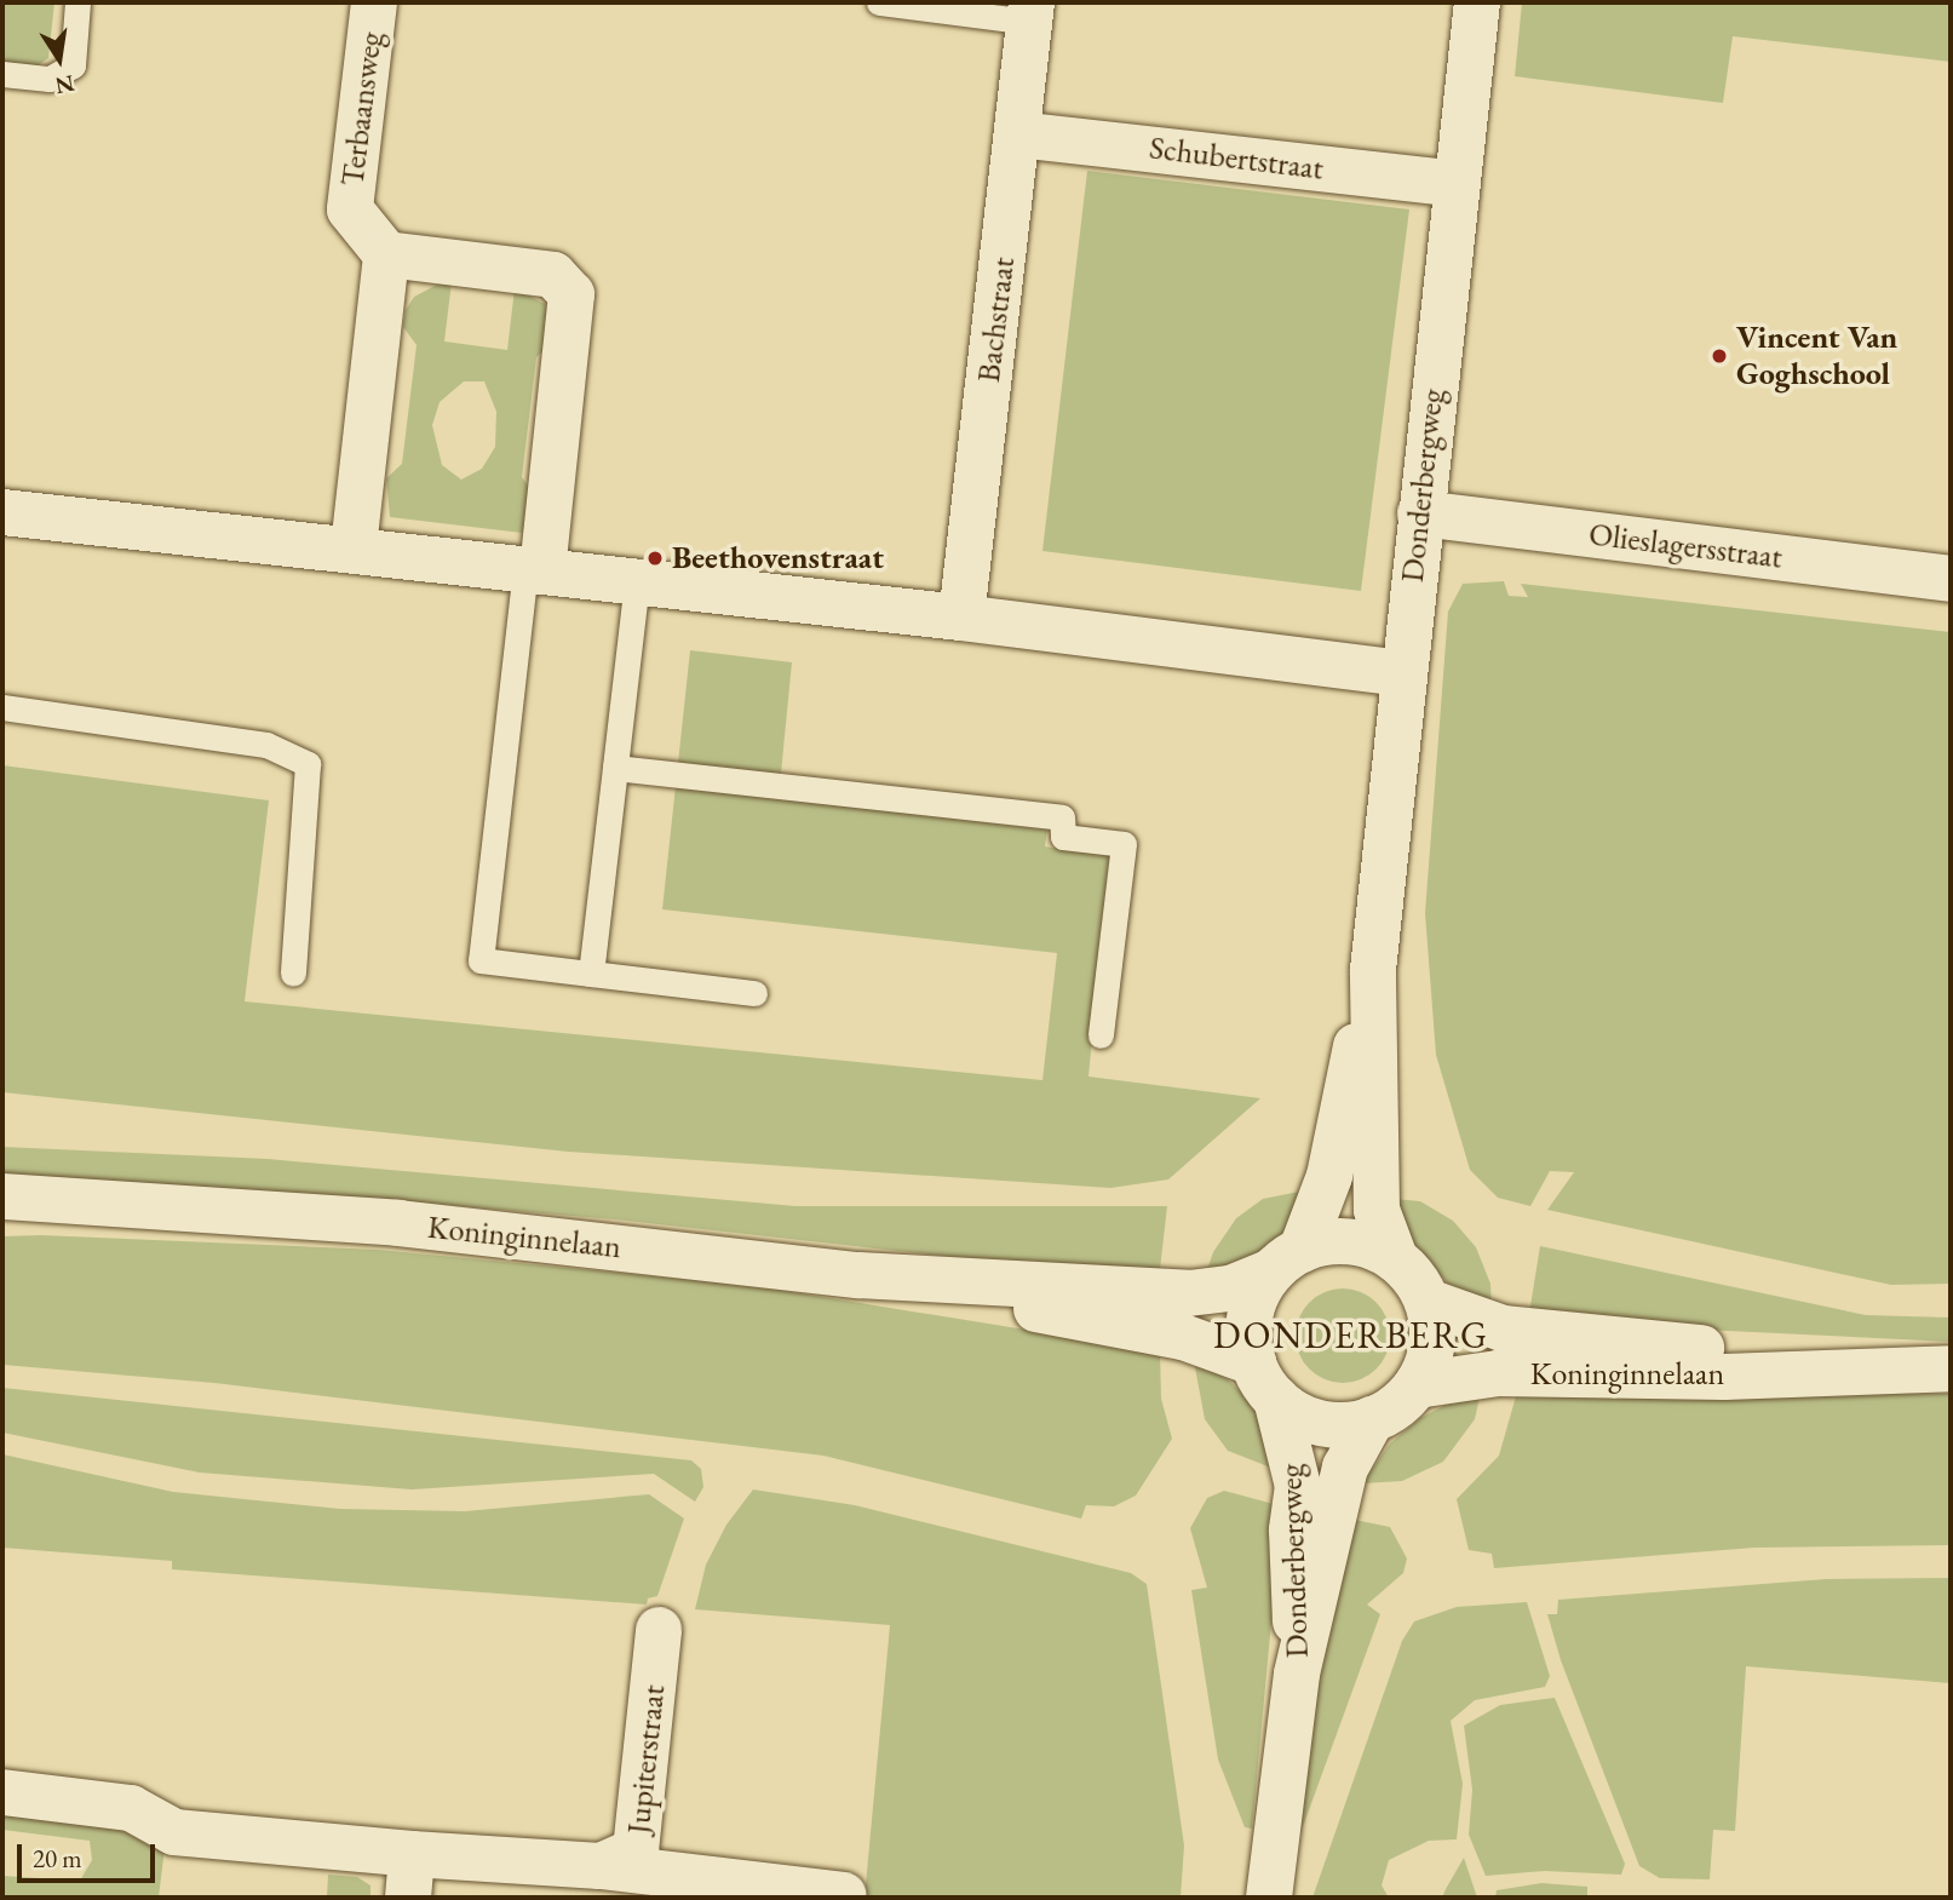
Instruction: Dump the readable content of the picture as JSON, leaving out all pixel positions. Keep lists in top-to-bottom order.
{
  "streets": {
    "street": [
      "Terbaansweg",
      "Schubertstraat",
      "Bachstraat",
      "Donderbergweg",
      "Olieslagersstraat",
      "Koninginnelaan",
      "Jupiterstraat"
    ]
  },
  "crossings": [
    ["Schubertstraat", "Bachstraat"],
    ["Schubertstraat", "Donderbergweg"],
    ["Donderbergweg", "Olieslagersstraat"],
    ["Donderbergweg", "Koninginnelaan"]
  ],
  "districts": ["DONDERBERG"],
  "places": ["Vincent Van Goghschool", "Beethovenstraat"],
  "scale_bar": "20 m",
  "north": "bottom"
}
